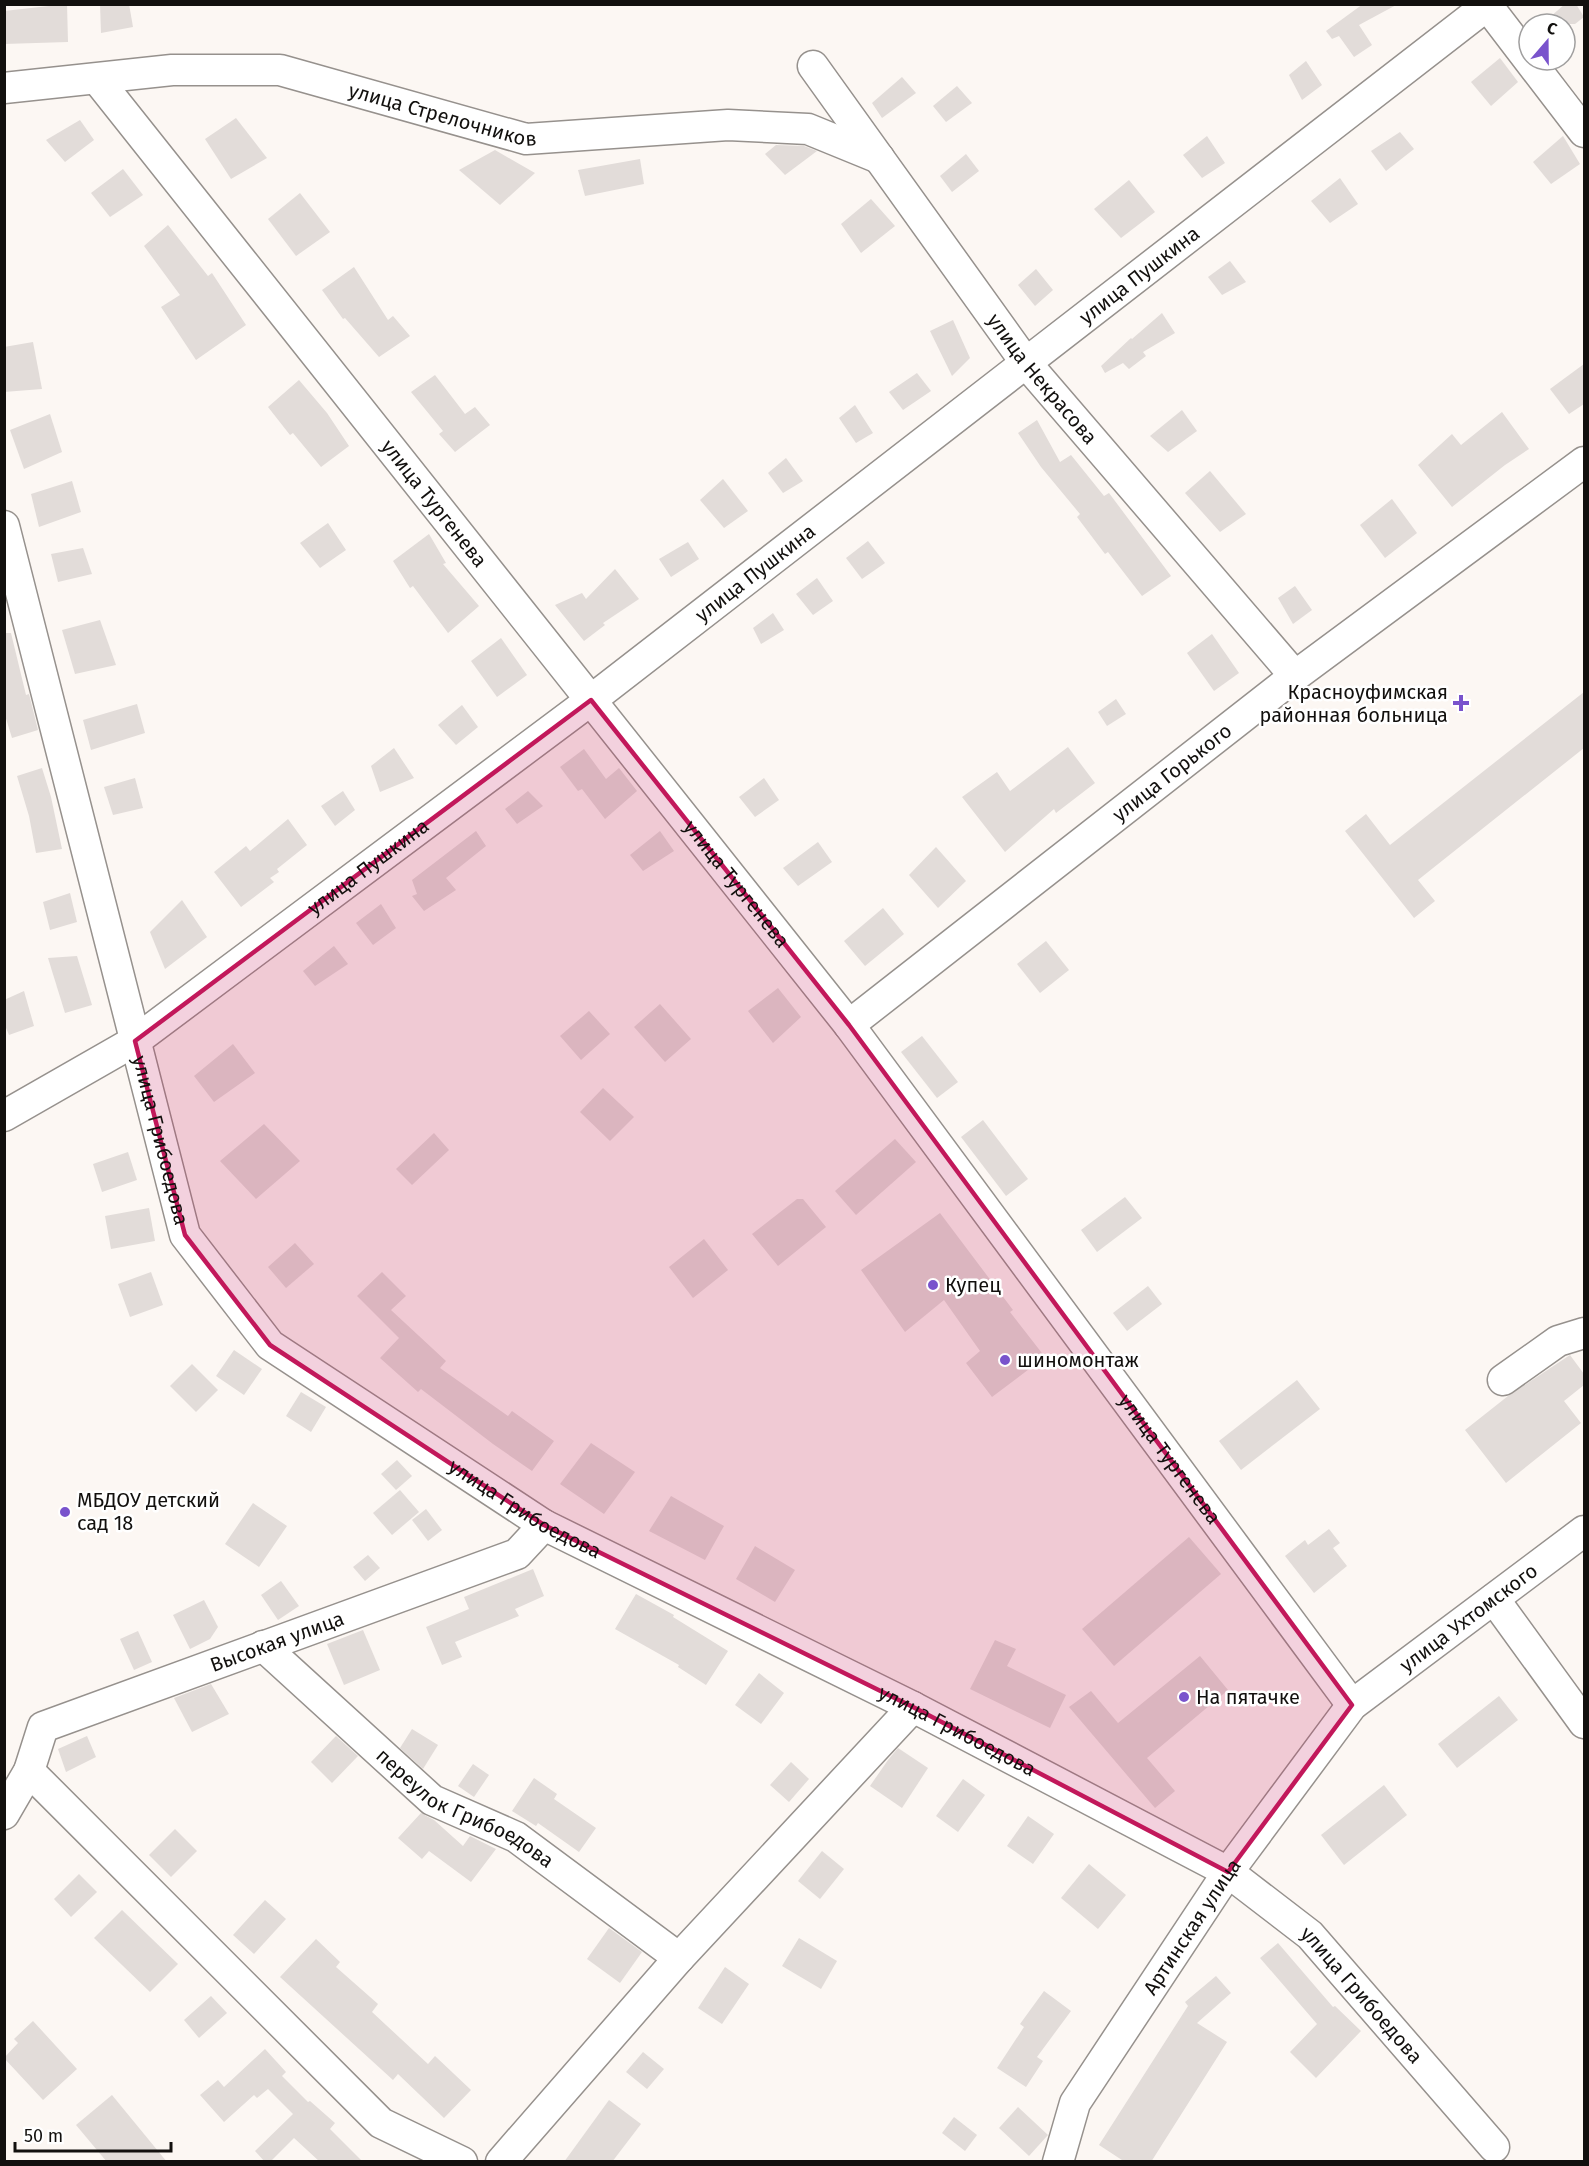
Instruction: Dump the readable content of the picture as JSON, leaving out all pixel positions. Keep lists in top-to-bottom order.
{
  "streets": {
    "street": [
      "улица Стрелочников",
      "улица Пушкина",
      "улица Некрасова",
      "улица Тургенева",
      "улица Горького",
      "улица Грибоедова",
      "улица Ухтомского",
      "Высокая улица",
      "переулок Грибоедова",
      "Артинская улица"
    ]
  },
  "crossings": [
    ["улица Стрелочников", "улица Некрасова"],
    ["улица Стрелочников", "улица Тургенева"],
    ["улица Пушкина", "улица Некрасова"],
    ["улица Пушкина", "улица Тургенева"],
    ["улица Пушкина", "улица Грибоедова"],
    ["улица Некрасова", "улица Горького"],
    ["улица Тургенева", "улица Горького"],
    ["улица Тургенева", "улица Ухтомского"],
    ["улица Тургенева", "Артинская улица"],
    ["улица Грибоедова", "Высокая улица"],
    ["улица Грибоедова", "Артинская улица"],
    ["улица Ухтомского", "Артинская улица"],
    ["Высокая улица", "переулок Грибоедова"]
  ],
  "places": {
    "health": ["Красноуфимская районная больница"],
    "other": [
      "Купец",
      "шиномонтаж",
      "МБДОУ детский сад 18",
      "На пятачке"
    ]
  },
  "scale_bar": "50 m",
  "north": "top"
}
